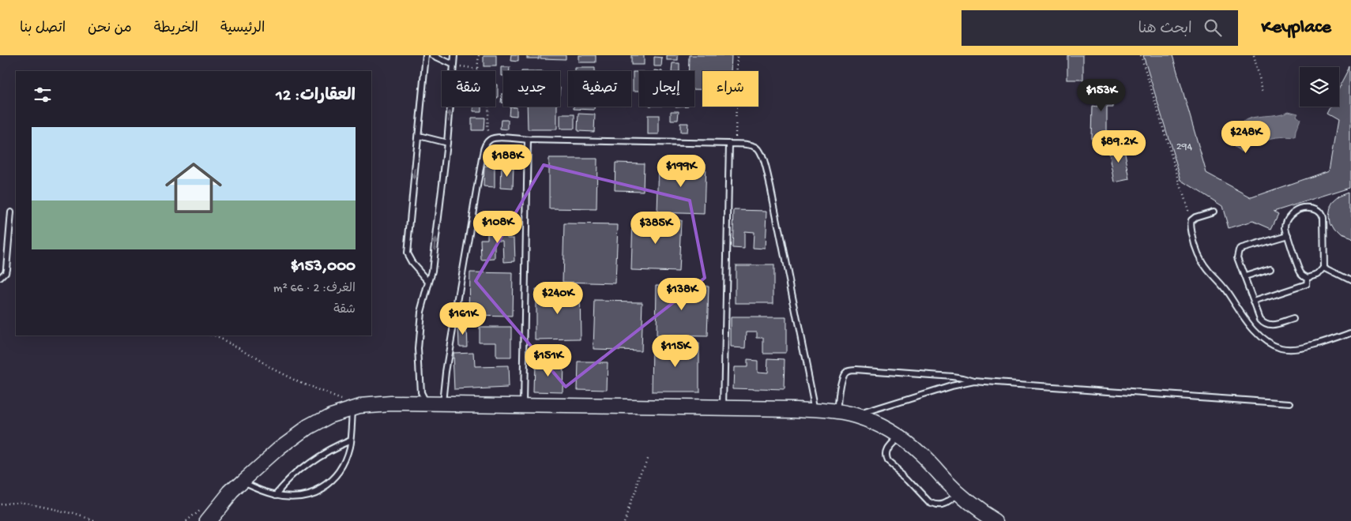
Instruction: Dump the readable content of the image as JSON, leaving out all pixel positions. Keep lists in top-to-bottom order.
{
  "house_numbers": ["294"],
  "page": {
    "header": "Keyplace",
    "search": "ابحث هنا",
    "nav": [
      "الرئيسية",
      "الخريطة",
      "من نحن",
      "اتصل بنا"
    ],
    "chip": [
      "شراء",
      "إيجار",
      "تصفية",
      "جديد",
      "شقة"
    ],
    "heading": "العقارات: 12",
    "price": [
      "$153K",
      "$248K",
      "$89.2K",
      "$188K",
      "$199K",
      "$108K",
      "$385K",
      "$138K",
      "$240K",
      "$161K",
      "$115K",
      "$151K"
    ],
    "list": [
      {
        "name": "$153,000",
        "note": "الغرف: 2 · 66 m² · شقة"
      }
    ]
  }
}
